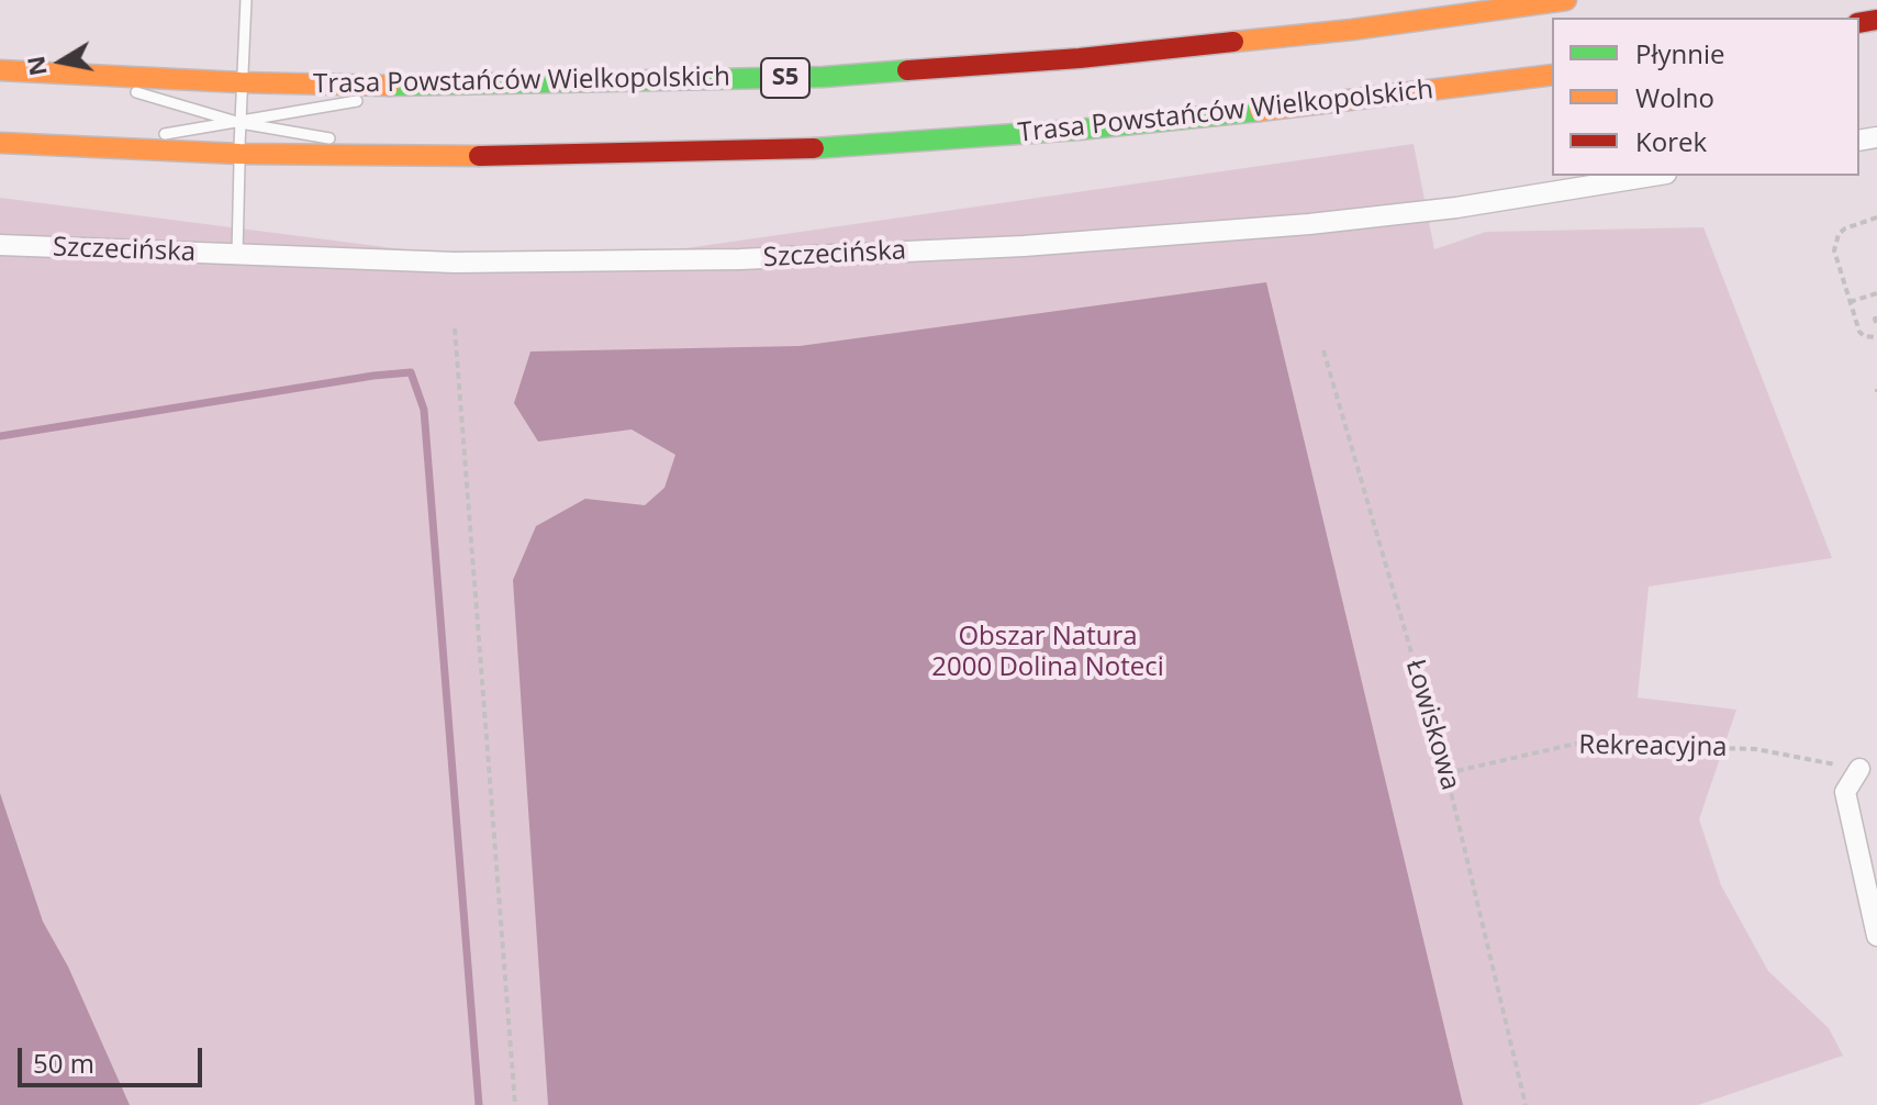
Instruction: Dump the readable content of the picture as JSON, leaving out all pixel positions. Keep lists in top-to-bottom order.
{
  "streets": {
    "highway": ["S5", "Trasa Powstańców Wielkopolskich"],
    "street": ["Szczecińska"],
    "path": ["Łowiskowa", "Rekreacyjna"]
  },
  "crossings": [
    ["Łowiskowa", "Rekreacyjna"]
  ],
  "parks": ["Obszar Natura 2000 Dolina Noteci"],
  "legend": ["Płynnie", "Wolno", "Korek"],
  "scale_bar": "50 m",
  "north": "left"
}
